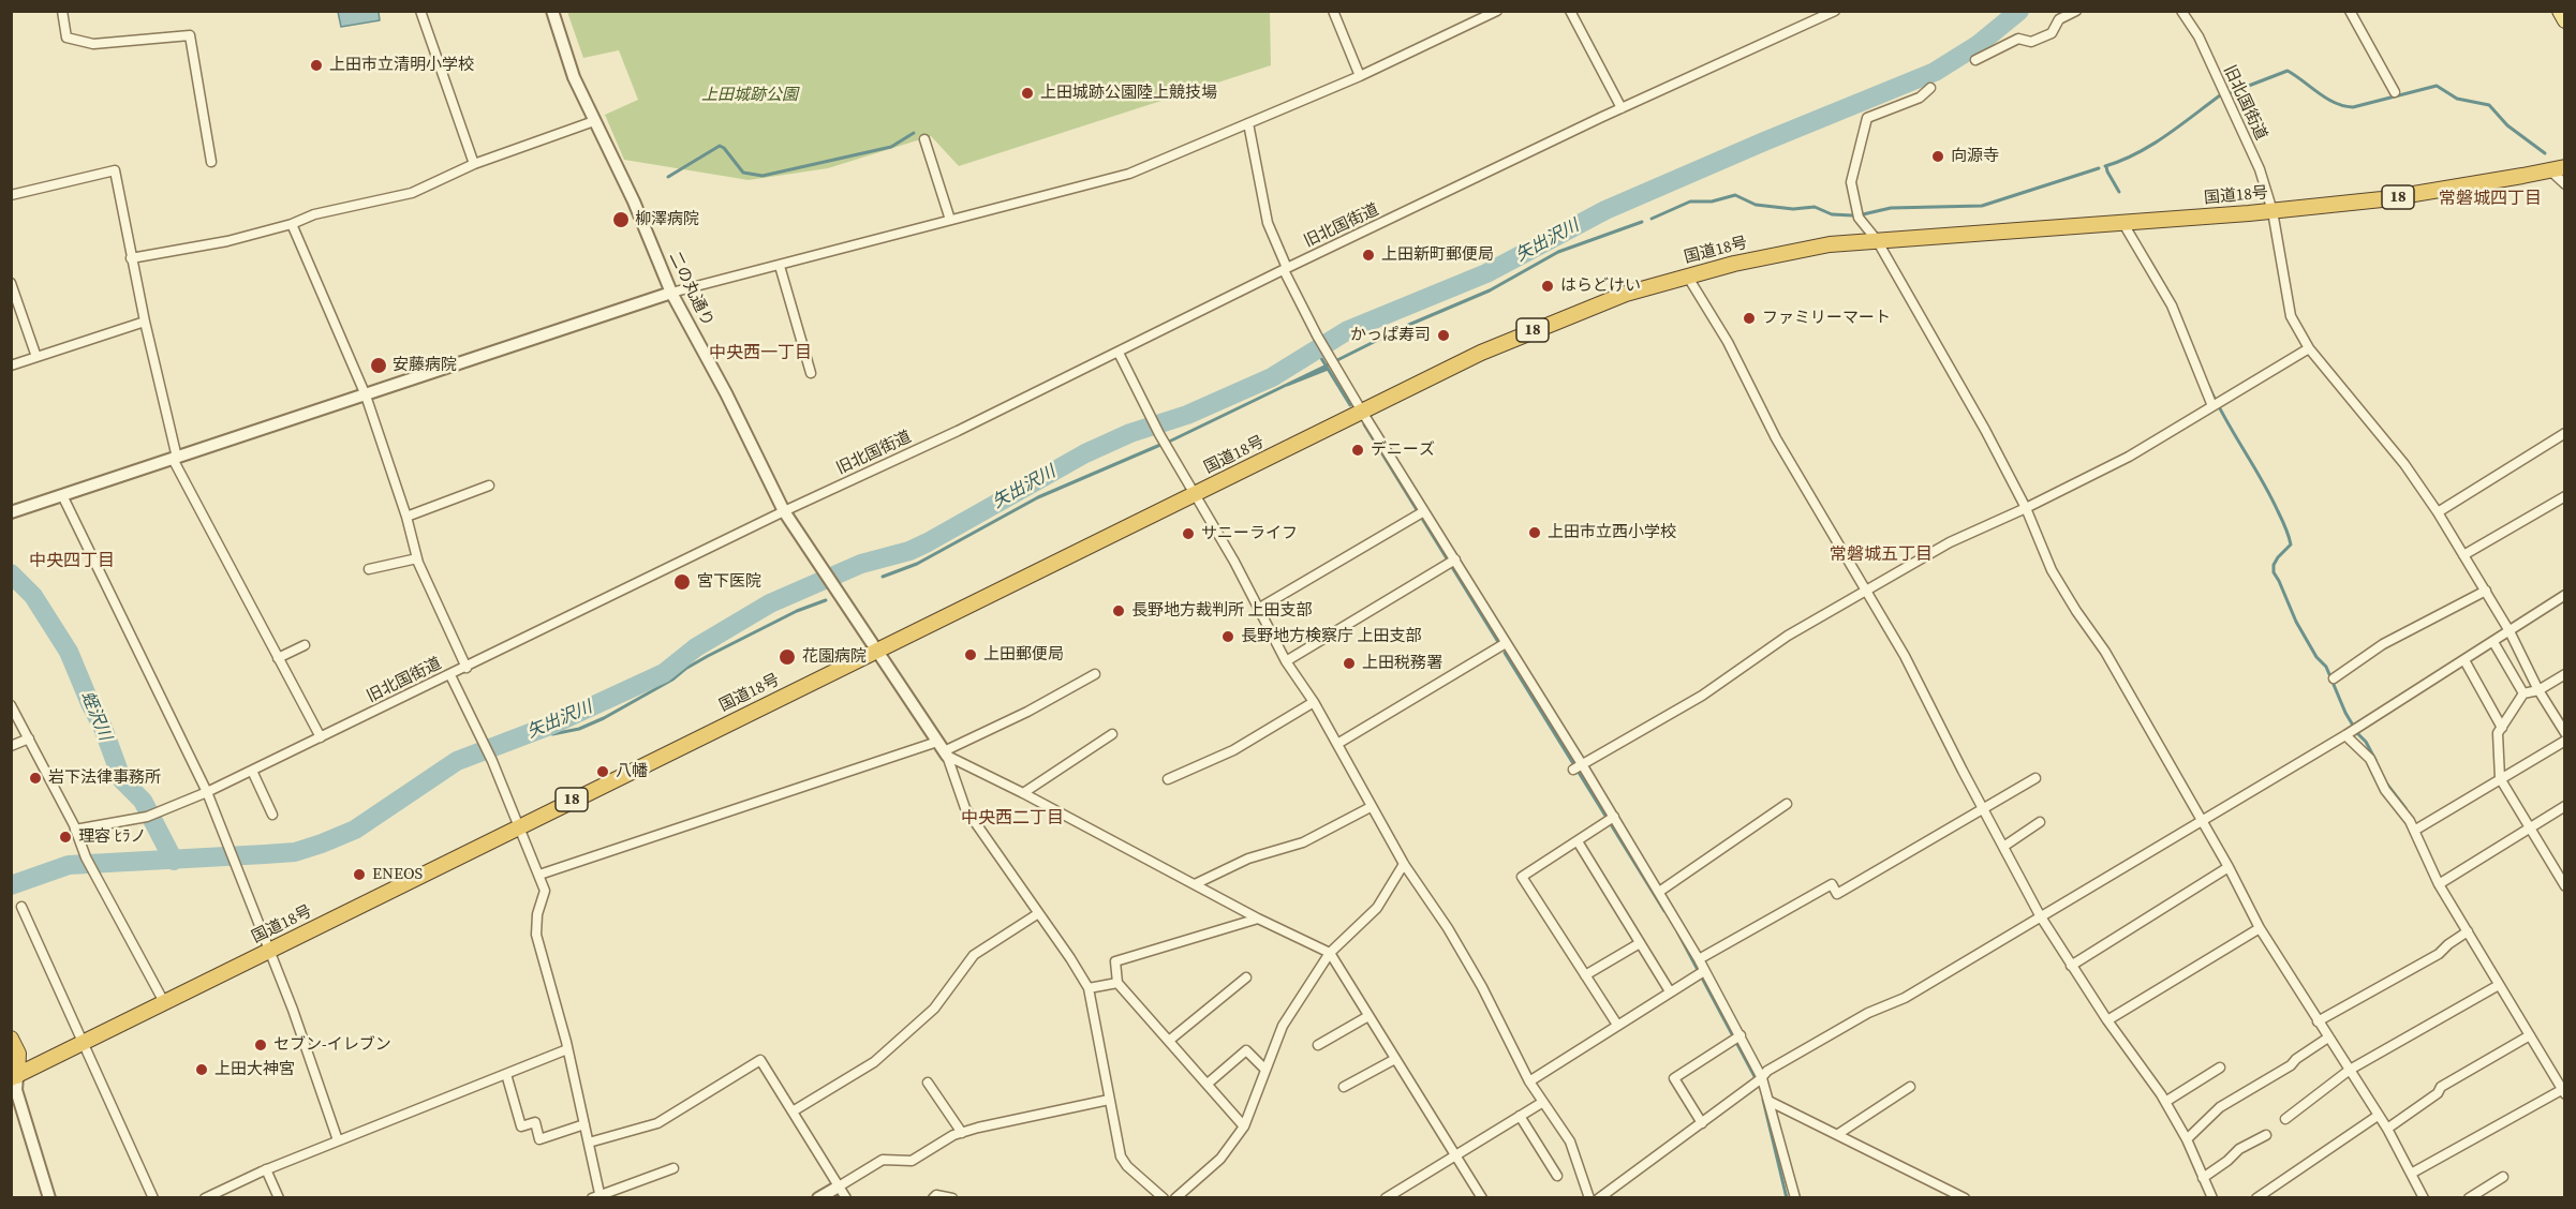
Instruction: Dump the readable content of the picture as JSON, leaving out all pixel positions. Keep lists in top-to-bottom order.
{
  "streets": {
    "highway": ["国道18号", "18"],
    "street": ["旧北国街道", "二の丸通り"]
  },
  "crossings": [
    ["旧北国街道", "国道18号"],
    ["旧北国街道", "二の丸通り"],
    ["国道18号", "二の丸通り"]
  ],
  "districts": [
    "常磐城四丁目",
    "中央西一丁目",
    "常磐城五丁目",
    "中央四丁目",
    "中央西二丁目"
  ],
  "water": ["矢出沢川", "蛭沢川"],
  "parks": ["上田城跡公園"],
  "places": [
    "上田市立清明小学校",
    "上田城跡公園陸上競技場",
    "向源寺",
    "柳澤病院",
    "上田新町郵便局",
    "はらどけい",
    "ファミリーマート",
    "かっぱ寿司",
    "安藤病院",
    "デニーズ",
    "上田市立西小学校",
    "サニーライフ",
    "宮下医院",
    "長野地方裁判所 上田支部",
    "長野地方検察庁 上田支部",
    "上田郵便局",
    "花園病院",
    "上田税務署",
    "八幡",
    "岩下法律事務所",
    "理容 ﾋﾗノ",
    "ENEOS",
    "セブン-イレブン",
    "上田大神宮"
  ]
}
